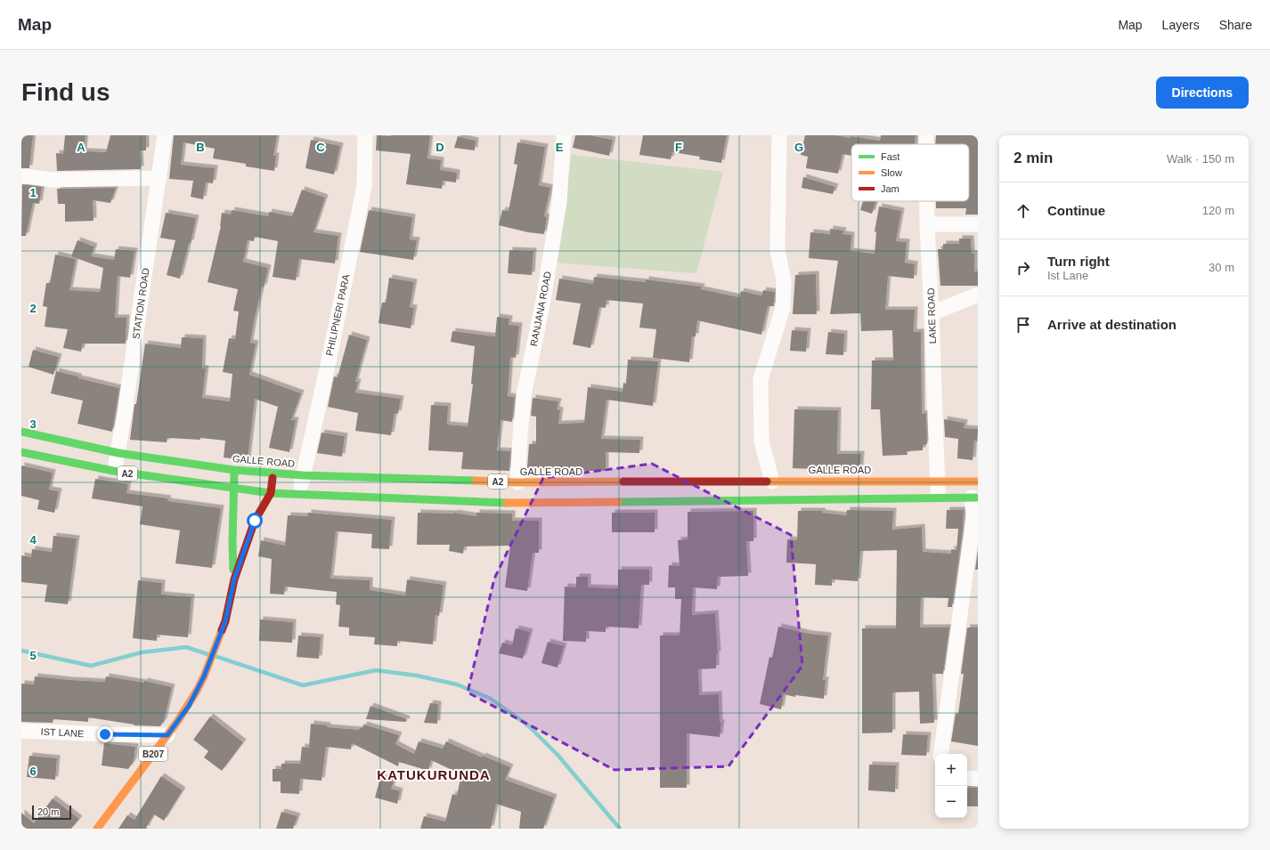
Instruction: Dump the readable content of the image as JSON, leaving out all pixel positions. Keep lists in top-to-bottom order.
{
  "streets": {
    "main road": ["GALLE ROAD", "A2", "B207"],
    "street": [
      "STATION ROAD",
      "RANJANA ROAD",
      "PHILIPNERI PARA",
      "LAKE ROAD",
      "IST LANE"
    ]
  },
  "crossings": [
    ["STATION ROAD", "GALLE ROAD"],
    ["RANJANA ROAD", "GALLE ROAD"],
    ["PHILIPNERI PARA", "GALLE ROAD"],
    ["LAKE ROAD", "GALLE ROAD"],
    ["GALLE ROAD", "B207"],
    ["IST LANE", "B207"]
  ],
  "districts": ["KATUKURUNDA"],
  "legend": ["Fast", "Slow", "Jam"],
  "scale_bar": "20 m",
  "page": {
    "header": "Map",
    "nav": ["Map", "Layers", "Share"],
    "buttons": "Directions",
    "title": "Find us",
    "heading": ["2 min", "Walk · 150 m"],
    "list": [
      ["Continue", "120 m"],
      ["Turn right", "Ist Lane", "30 m"],
      "Arrive at destination"
    ],
    "map_buttons": ["+", "−"],
    "scale": "20 m"
  },
  "grid": {
    "columns": [
      "A",
      "B",
      "C",
      "D",
      "E",
      "F",
      "G"
    ],
    "rows": [
      "1",
      "2",
      "3",
      "4",
      "5",
      "6"
    ]
  }
}
